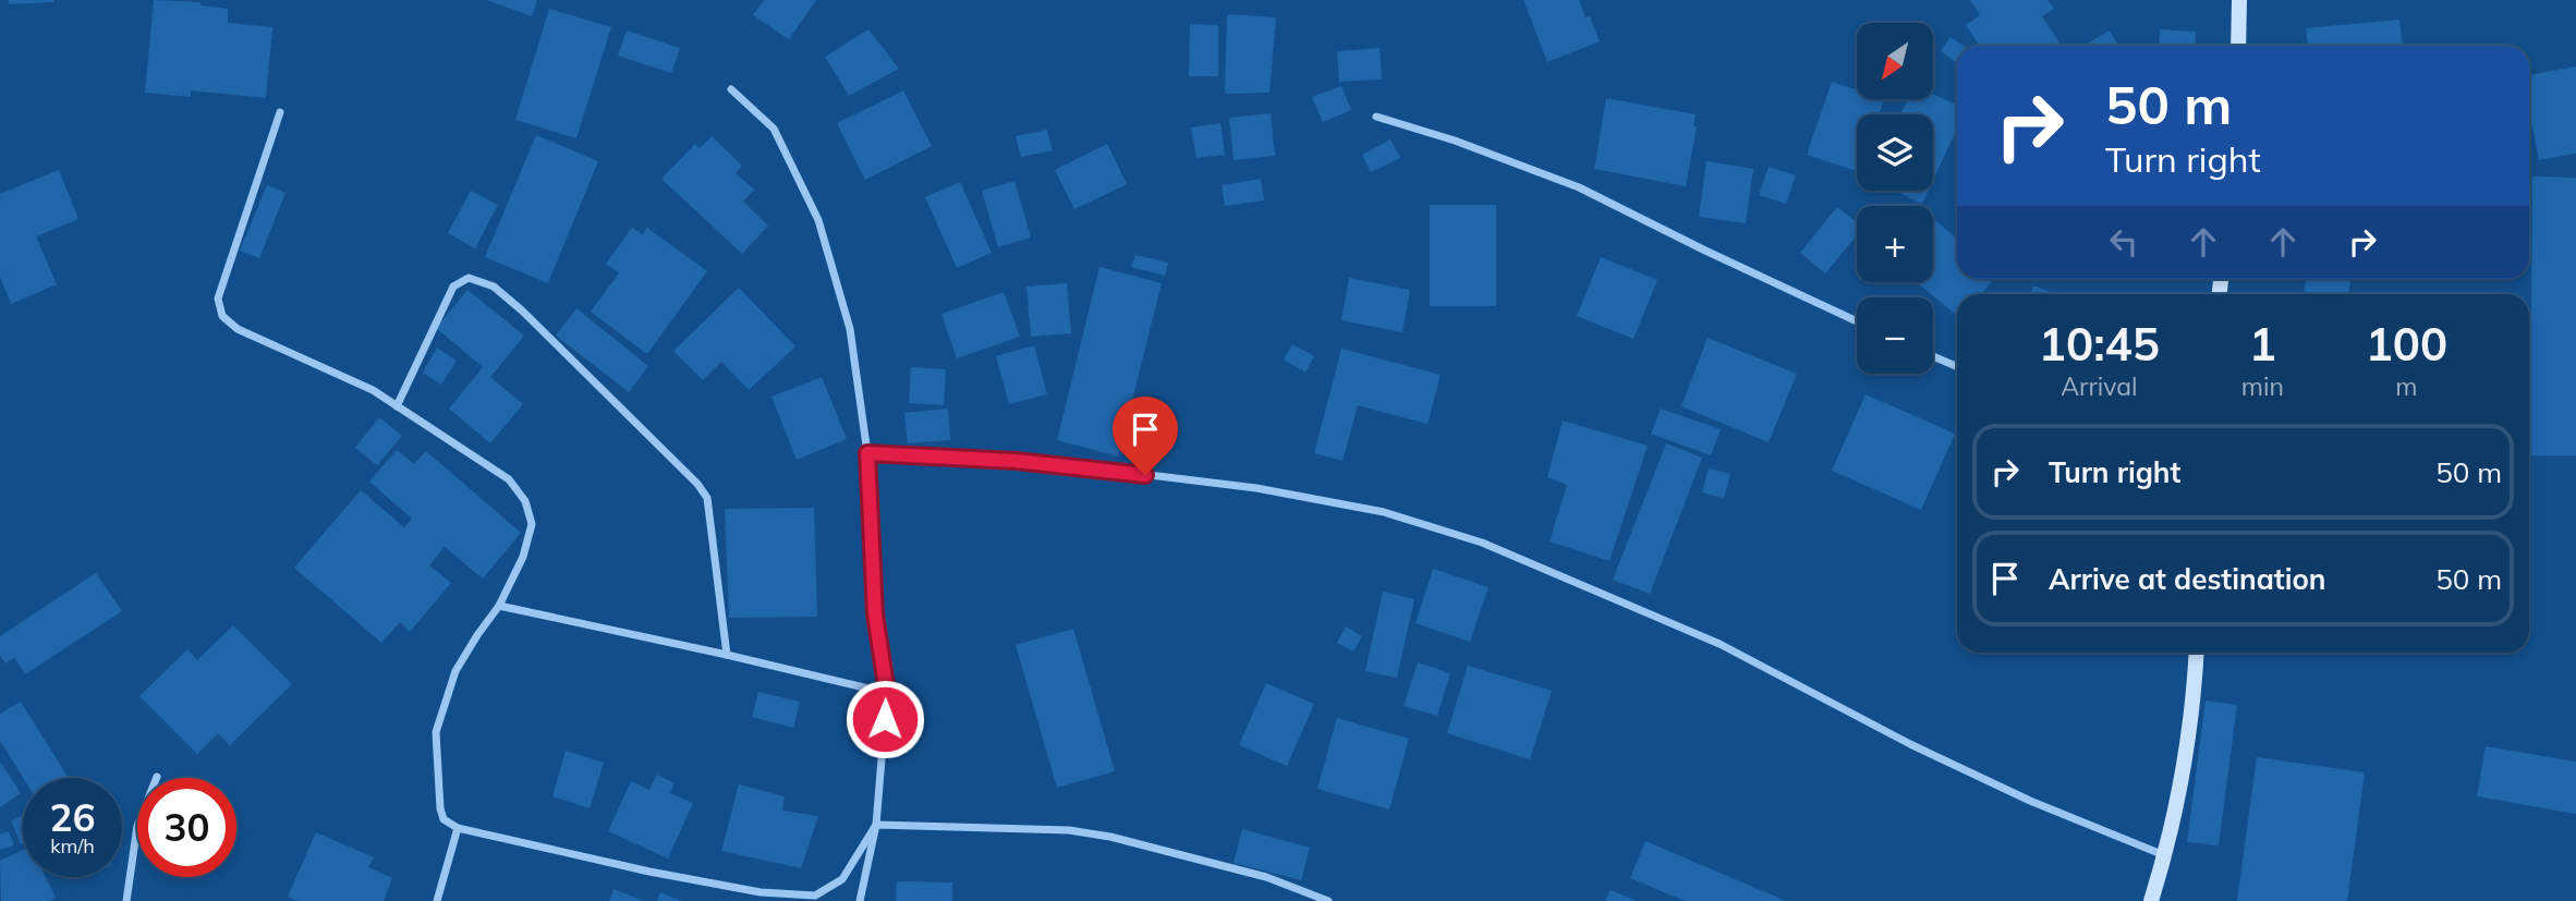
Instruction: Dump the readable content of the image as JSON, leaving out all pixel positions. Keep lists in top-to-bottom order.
{
  "north": "bottom left",
  "page": {
    "map_buttons": ["+", "−"],
    "turn": ["50 m", "Turn right"],
    "eta": [
      "10:45",
      "Arrival",
      "1",
      "min",
      "100",
      "m"
    ],
    "list": [
      {
        "name": "Turn right",
        "value": "50 m"
      },
      {
        "name": "Arrive at destination",
        "value": "50 m"
      }
    ],
    "speed": "26 km/h",
    "limit": "30"
  }
}
